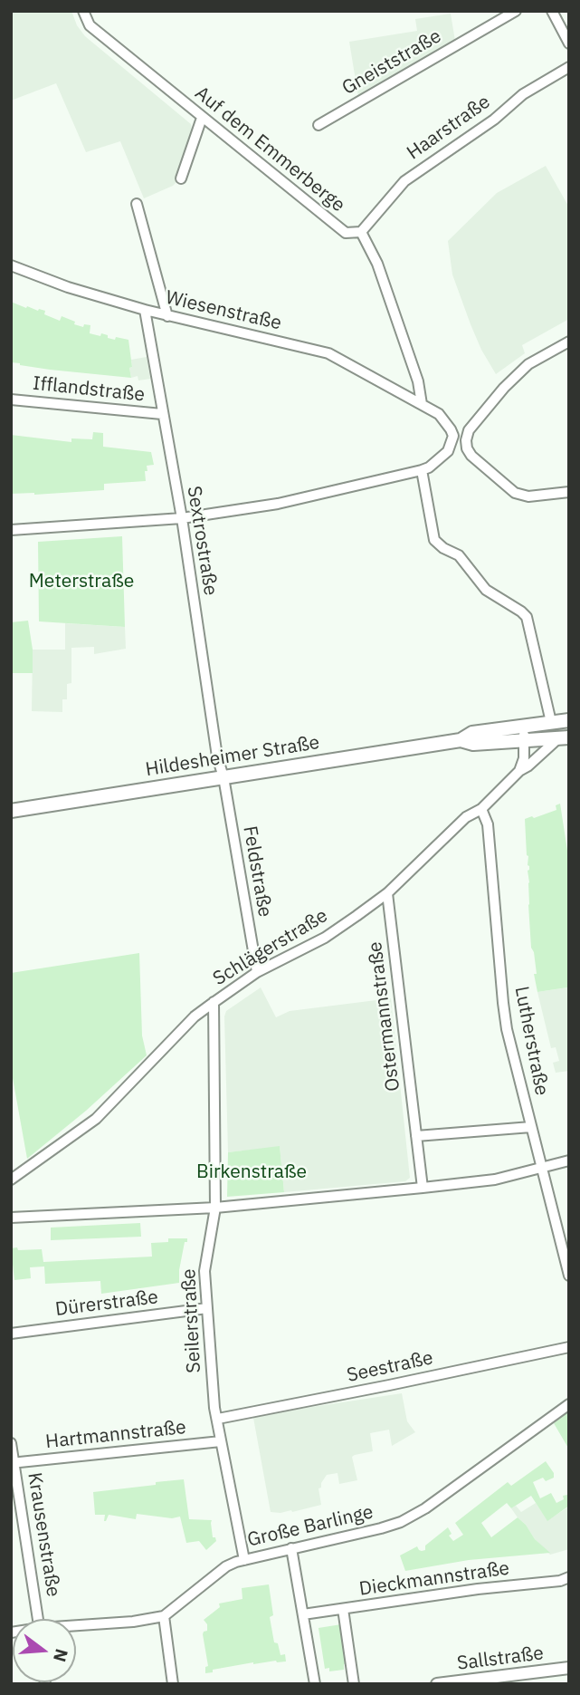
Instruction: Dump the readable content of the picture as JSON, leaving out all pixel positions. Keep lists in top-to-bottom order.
{
  "streets": {
    "main road": ["Hildesheimer Straße"],
    "street": [
      "Gneiststraße",
      "Haarstraße",
      "Auf dem Emmerberge",
      "Wiesenstraße",
      "Ifflandstraße",
      "Sextrostraße",
      "Feldstraße",
      "Schlägerstraße",
      "Ostermannstraße",
      "Lutherstraße",
      "Dürerstraße",
      "Seilerstraße",
      "Seestraße",
      "Hartmannstraße",
      "Große Barlinge",
      "Krausenstraße",
      "Dieckmannstraße",
      "Sallstraße"
    ]
  },
  "crossings": [
    ["Haarstraße", "Auf dem Emmerberge"],
    ["Wiesenstraße", "Sextrostraße"],
    ["Ifflandstraße", "Sextrostraße"],
    ["Sextrostraße", "Hildesheimer Straße"],
    ["Sextrostraße", "Feldstraße"],
    ["Hildesheimer Straße", "Feldstraße"],
    ["Hildesheimer Straße", "Schlägerstraße"],
    ["Feldstraße", "Schlägerstraße"],
    ["Schlägerstraße", "Ostermannstraße"],
    ["Schlägerstraße", "Lutherstraße"],
    ["Schlägerstraße", "Seilerstraße"],
    ["Dürerstraße", "Seilerstraße"],
    ["Seilerstraße", "Seestraße"],
    ["Seilerstraße", "Hartmannstraße"],
    ["Seilerstraße", "Große Barlinge"],
    ["Hartmannstraße", "Krausenstraße"]
  ],
  "parks": ["Meterstraße", "Birkenstraße"],
  "north": "right"
}
